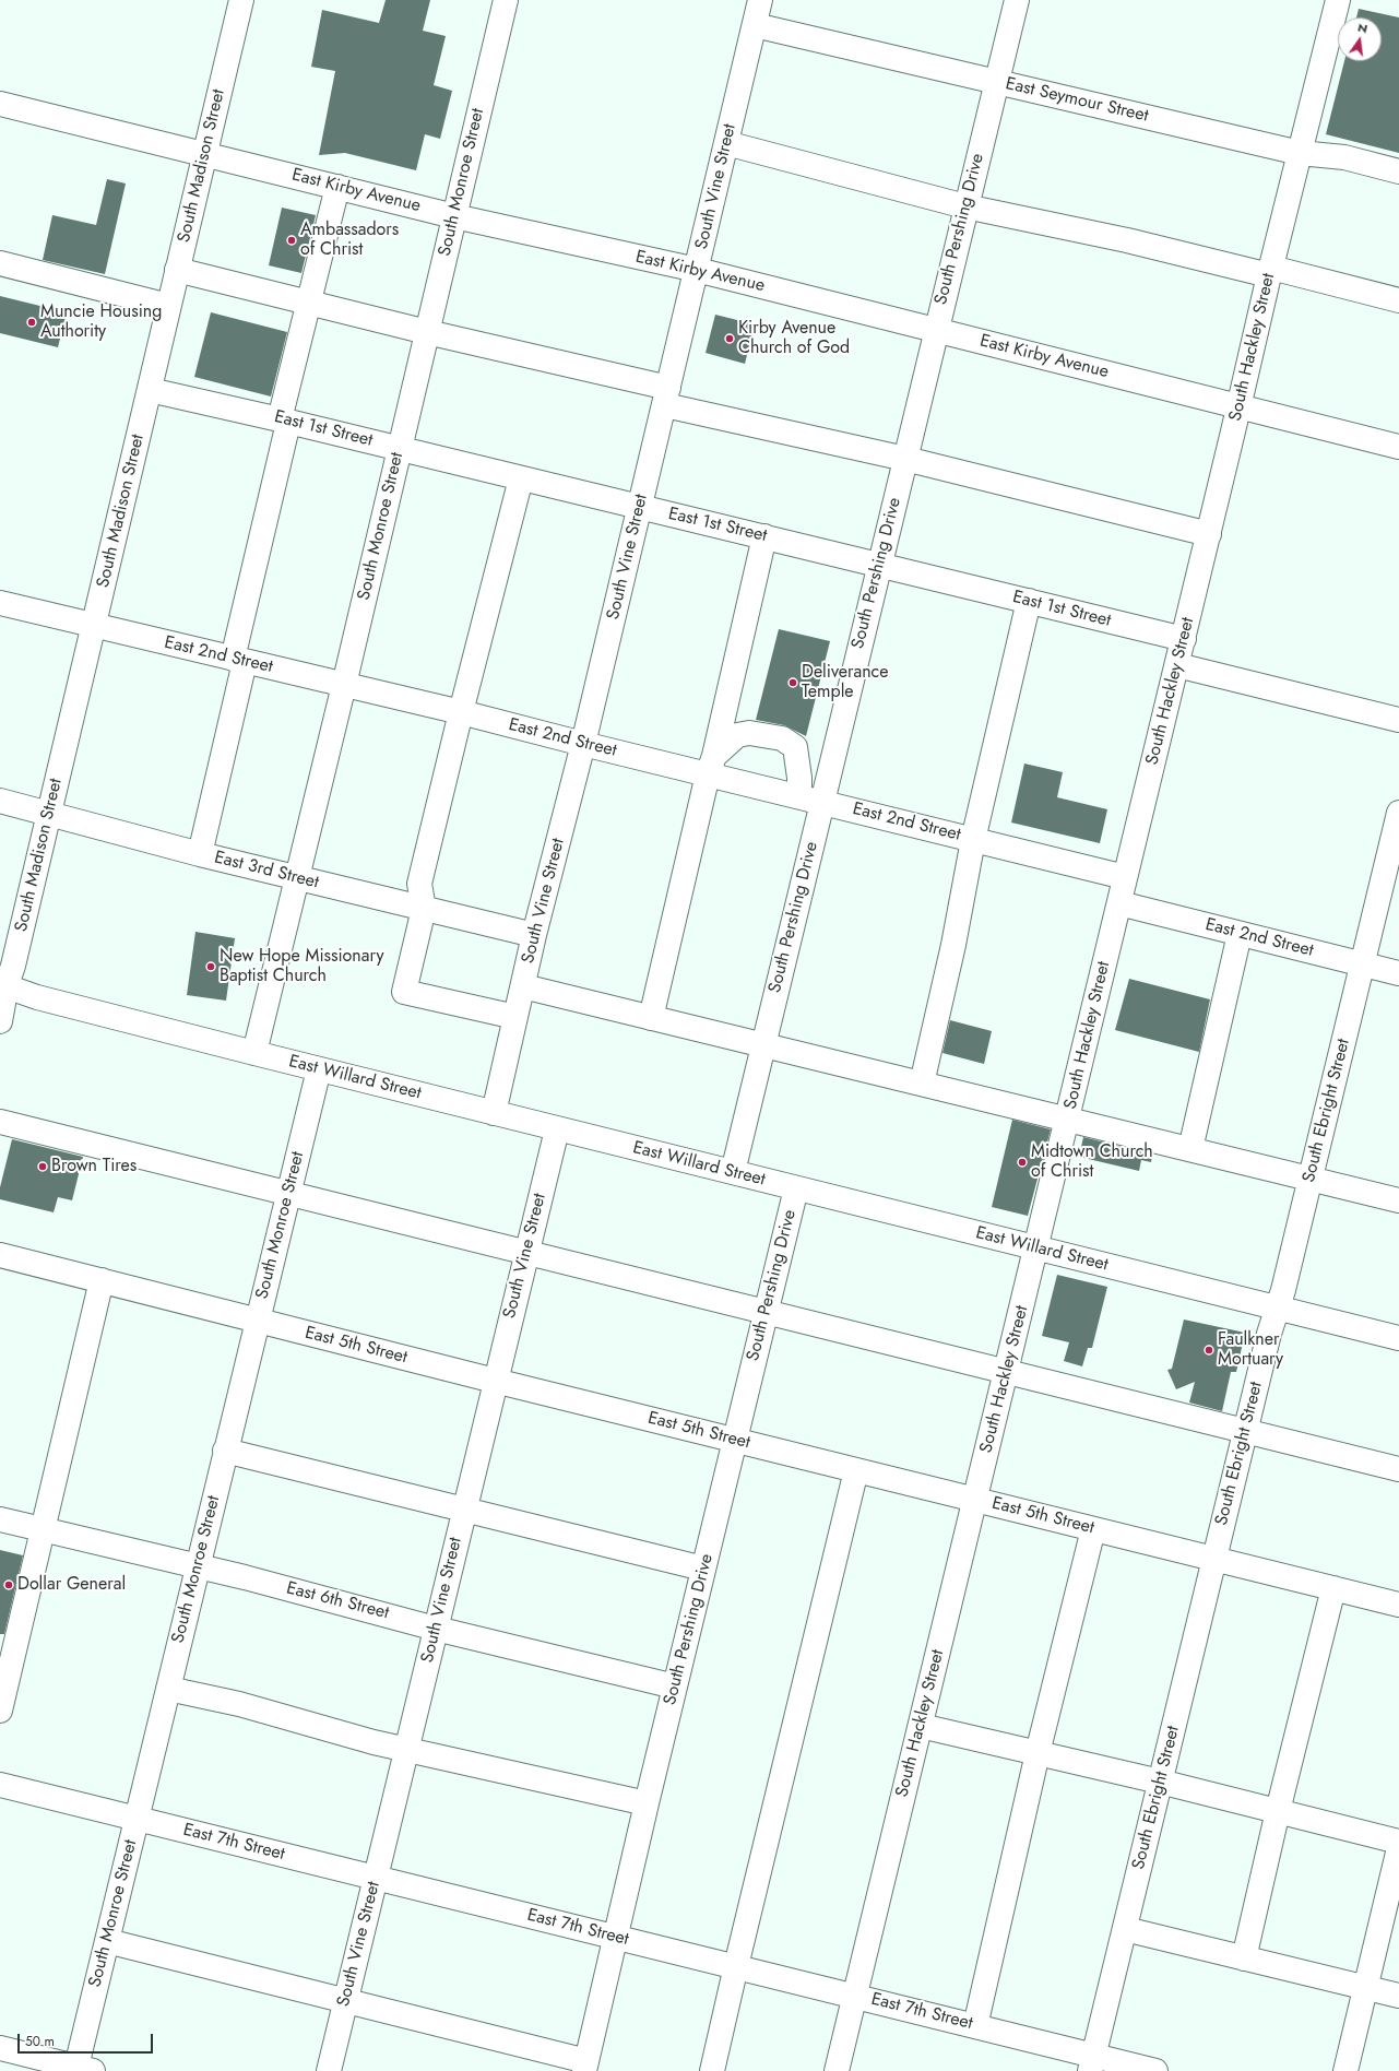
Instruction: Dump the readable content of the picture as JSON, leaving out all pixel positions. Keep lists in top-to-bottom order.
{
  "streets": {
    "street": [
      "East Seymour Street",
      "South Madison Street",
      "South Monroe Street",
      "South Vine Street",
      "East Kirby Avenue",
      "South Pershing Drive",
      "South Hackley Street",
      "East 1st Street",
      "East 2nd Street",
      "East 3rd Street",
      "East Willard Street",
      "South Ebright Street",
      "East 5th Street",
      "East 6th Street",
      "East 7th Street"
    ]
  },
  "crossings": [
    ["East Seymour Street", "South Vine Street"],
    ["East Seymour Street", "South Pershing Drive"],
    ["East Seymour Street", "South Hackley Street"],
    ["South Madison Street", "East Kirby Avenue"],
    ["South Madison Street", "East 1st Street"],
    ["South Madison Street", "East 2nd Street"],
    ["South Madison Street", "East 3rd Street"],
    ["South Madison Street", "East Willard Street"],
    ["South Monroe Street", "East Kirby Avenue"],
    ["South Monroe Street", "East 1st Street"],
    ["South Monroe Street", "East 2nd Street"],
    ["South Monroe Street", "East 3rd Street"],
    ["South Monroe Street", "East Willard Street"],
    ["South Monroe Street", "East 5th Street"],
    ["South Monroe Street", "East 6th Street"],
    ["South Monroe Street", "East 7th Street"],
    ["South Vine Street", "East Kirby Avenue"],
    ["South Vine Street", "East 1st Street"],
    ["South Vine Street", "East 2nd Street"],
    ["South Vine Street", "East 3rd Street"],
    ["South Vine Street", "East Willard Street"],
    ["South Vine Street", "East 5th Street"],
    ["South Vine Street", "East 6th Street"],
    ["South Vine Street", "East 7th Street"],
    ["East Kirby Avenue", "South Pershing Drive"],
    ["East Kirby Avenue", "South Hackley Street"],
    ["South Pershing Drive", "East 1st Street"],
    ["South Pershing Drive", "East 2nd Street"],
    ["South Pershing Drive", "East Willard Street"],
    ["South Pershing Drive", "East 5th Street"],
    ["South Pershing Drive", "East 6th Street"],
    ["South Pershing Drive", "East 7th Street"],
    ["South Hackley Street", "East 1st Street"],
    ["South Hackley Street", "East 2nd Street"],
    ["South Hackley Street", "East Willard Street"],
    ["South Hackley Street", "East 5th Street"],
    ["South Hackley Street", "East 7th Street"],
    ["East 2nd Street", "South Ebright Street"],
    ["East Willard Street", "South Ebright Street"],
    ["South Ebright Street", "East 5th Street"],
    ["South Ebright Street", "East 7th Street"]
  ],
  "places": [
    "Ambassadors of Christ",
    "Muncie Housing Authority",
    "Kirby Avenue Church of God",
    "Deliverance Temple",
    "New Hope Missionary Baptist Church",
    "Midtown Church of Christ",
    "Brown Tires",
    "Faulkner Mortuary",
    "Dollar General"
  ],
  "scale_bar": "50 m",
  "north": "top"
}
